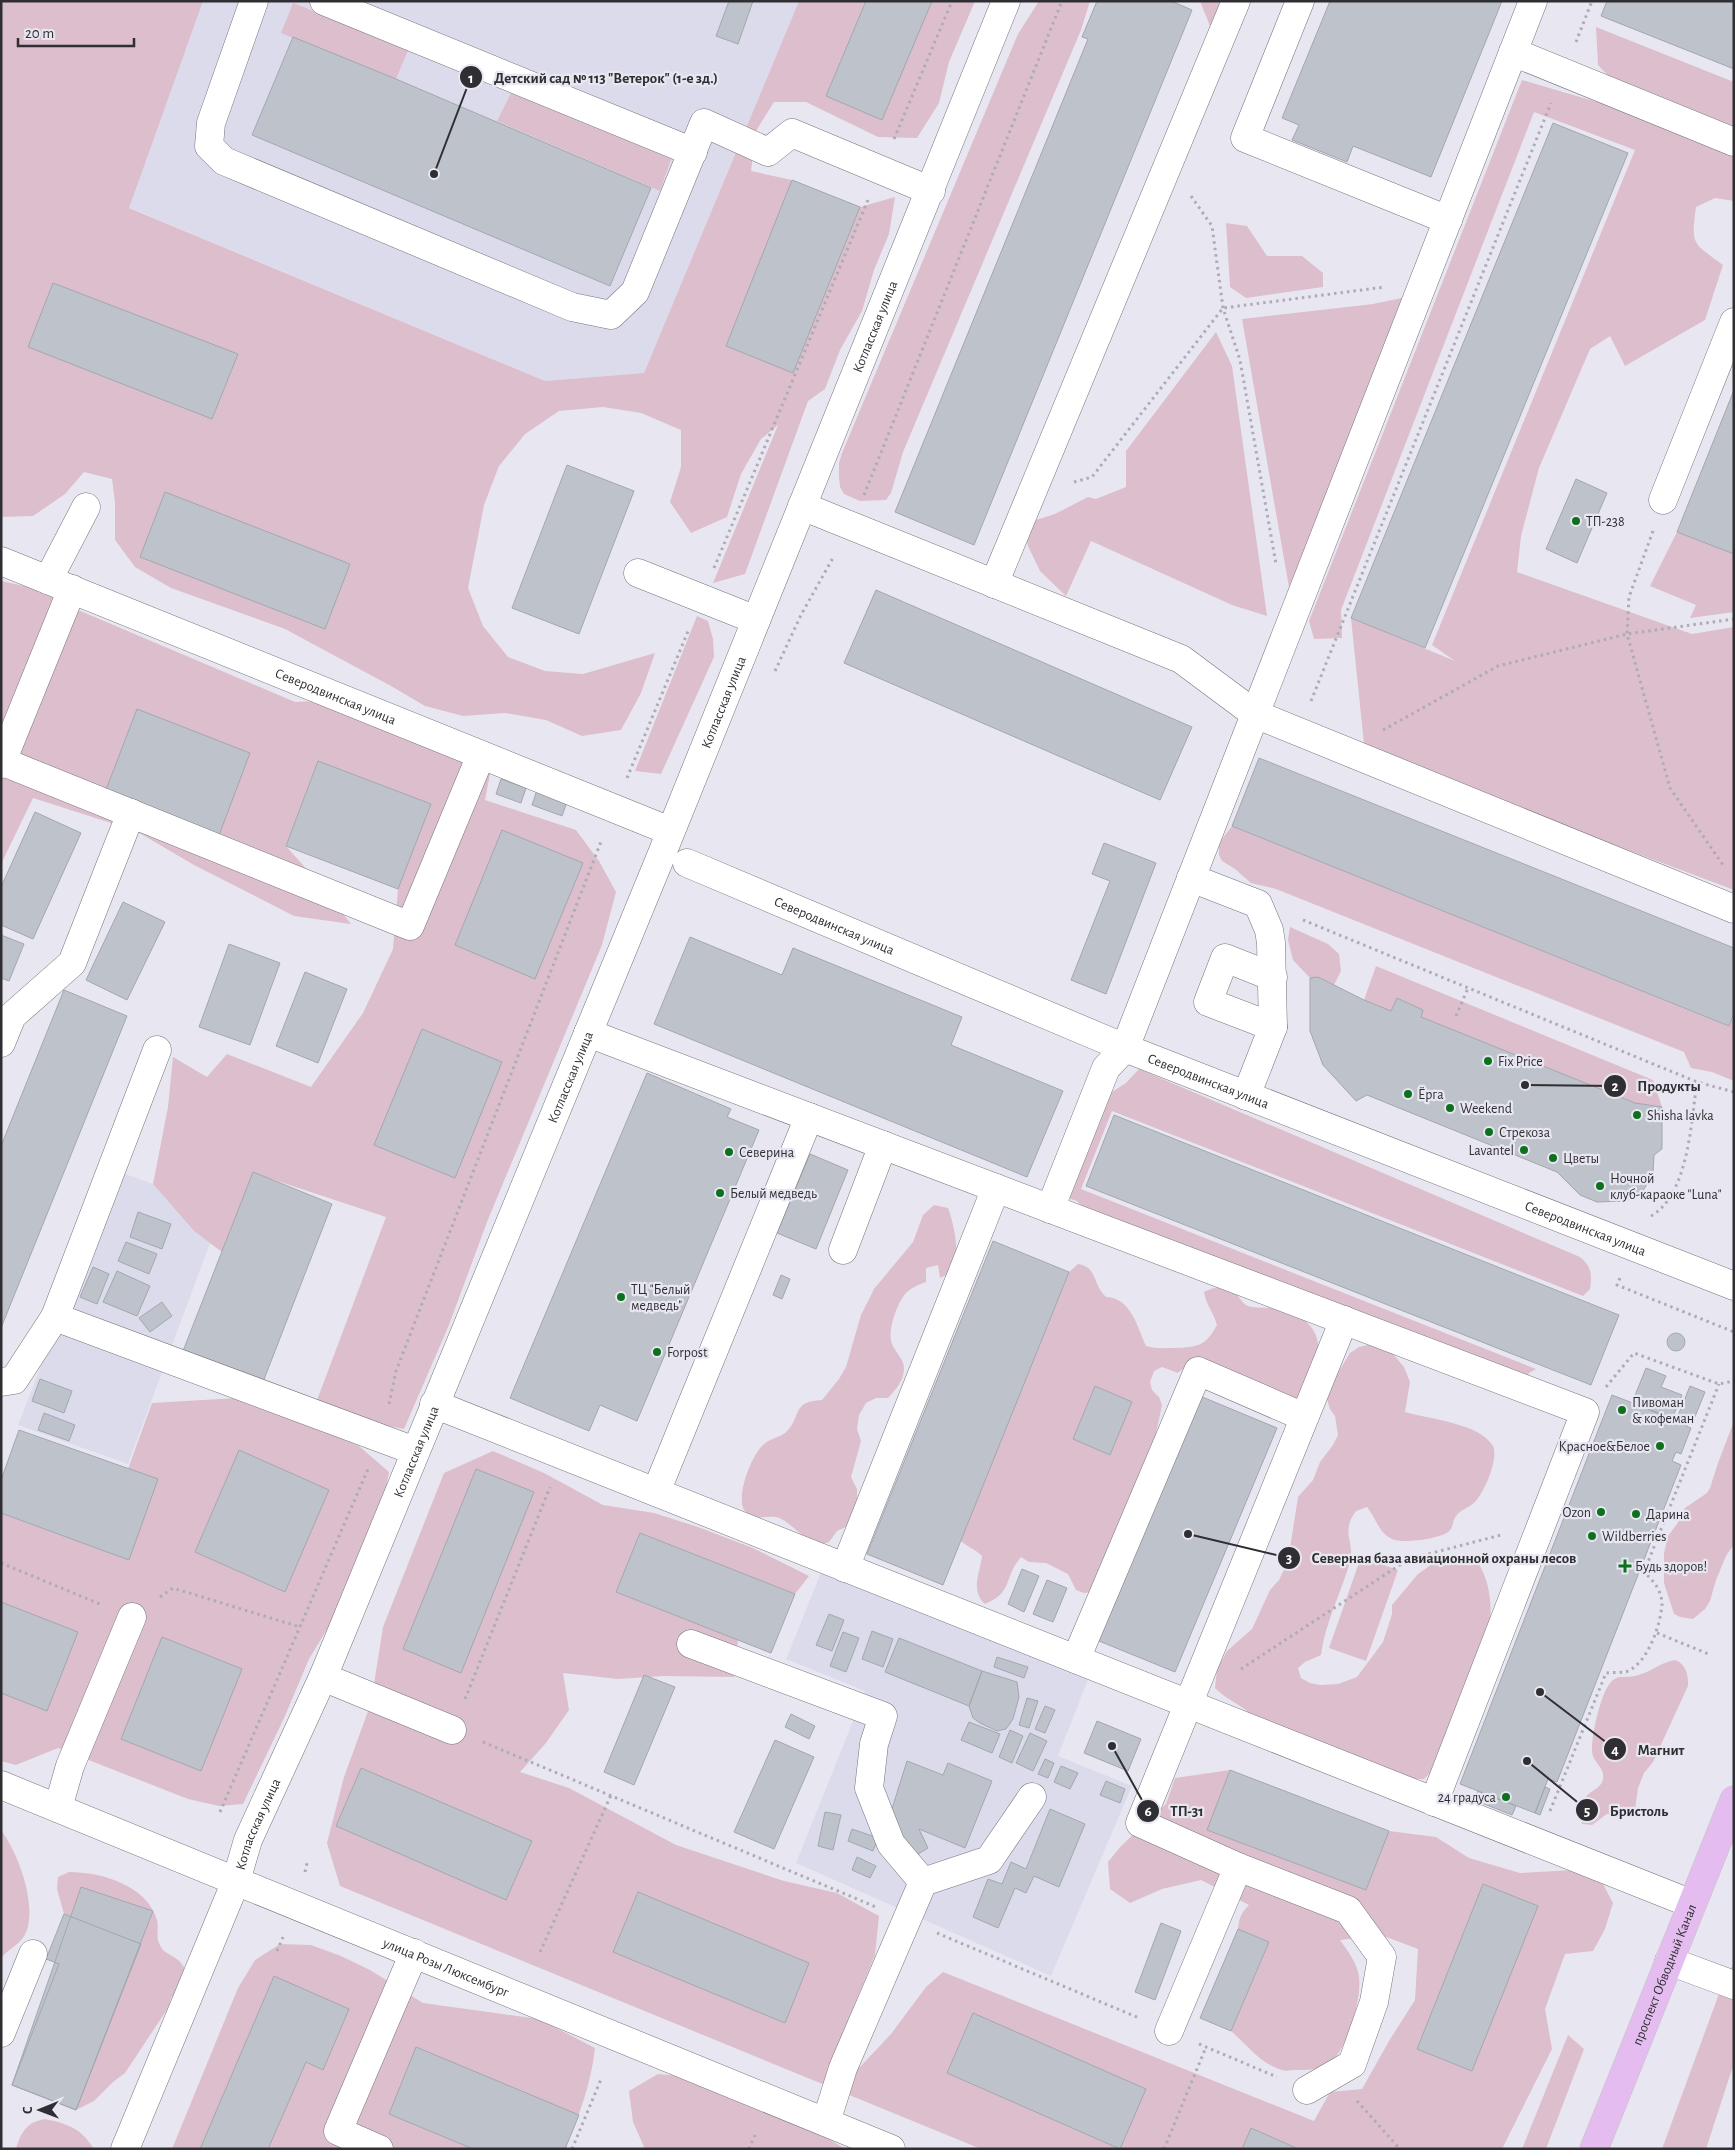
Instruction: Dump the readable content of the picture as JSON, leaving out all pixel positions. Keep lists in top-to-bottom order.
{
  "streets": {
    "main road": ["проспект Обводный Канал"],
    "street": ["Котласская улица", "Северодвинская улица", "улица Розы Люксембург"]
  },
  "crossings": [
    ["Котласская улица", "Северодвинская улица"],
    ["Котласская улица", "улица Розы Люксембург"]
  ],
  "places": {
    "other": [
      "Детский сад № 113 \"Ветерок\" (1-е зд.)",
      "ТП-238",
      "Fix Price",
      "Продукты",
      "Ёрга",
      "Weekend",
      "Shisha lavka",
      "Стрекоза",
      "Lavantel",
      "Северина",
      "Цветы",
      "Ночной клуб-караоке \"Luna\"",
      "Белый медведь",
      "ТЦ \"Белый медведь\"",
      "Forpost",
      "Пивоман & кофеман",
      "Красное&Белое",
      "Ozon",
      "Дарина",
      "Северная база авиационной охраны лесов",
      "Wildberries",
      "Магнит",
      "ТП-31",
      "Бристоль",
      "24 градуса"
    ],
    "health": ["Будь здоров!"]
  },
  "scale_bar": "20 m",
  "north": "left"
}
